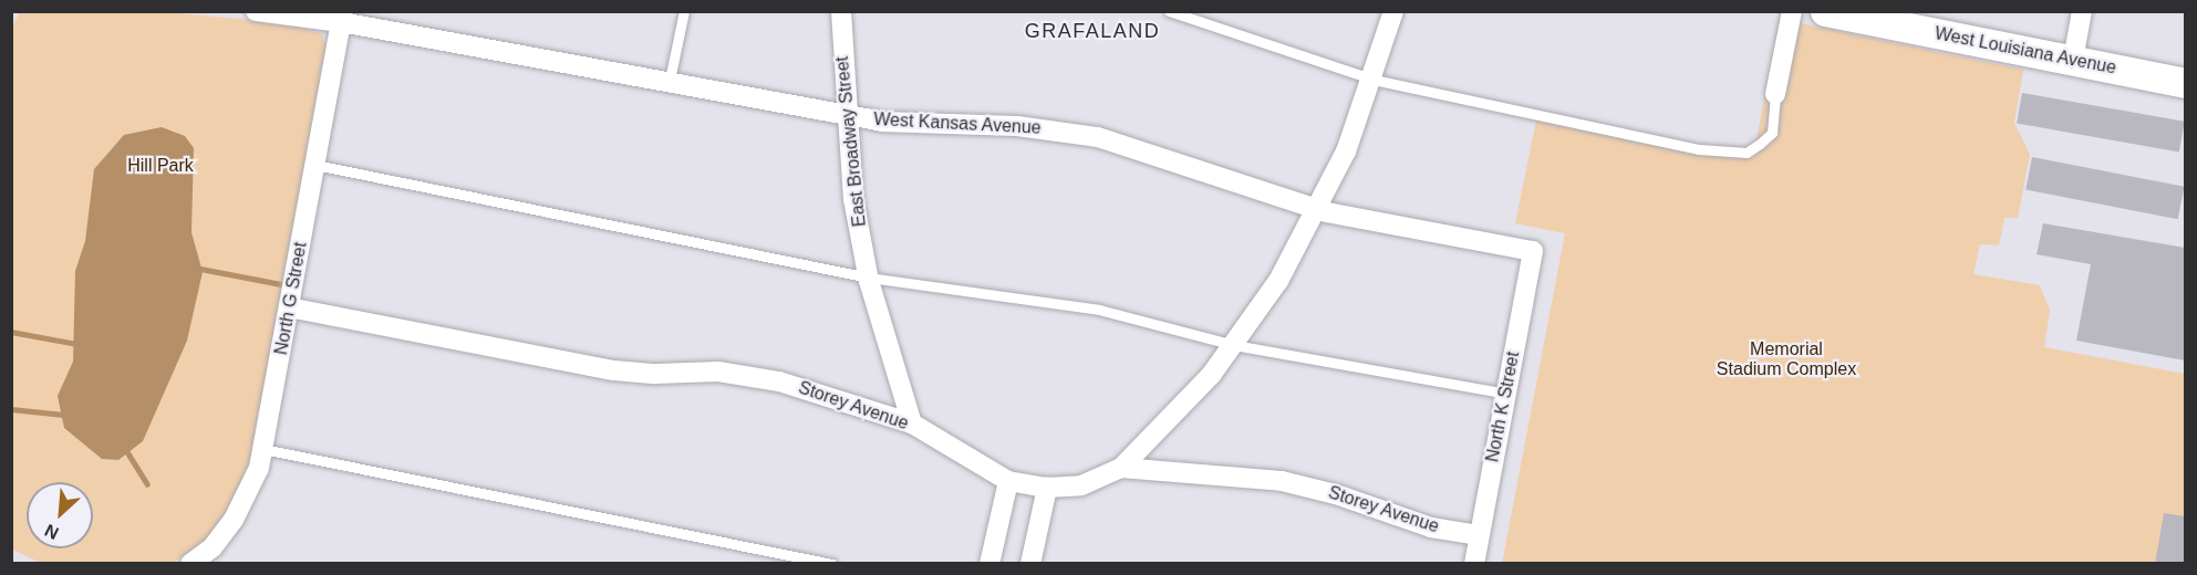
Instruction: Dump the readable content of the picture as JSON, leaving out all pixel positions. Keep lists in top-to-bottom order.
{
  "streets": {
    "street": [
      "West Louisiana Avenue",
      "West Kansas Avenue",
      "East Broadway Street",
      "North G Street",
      "Storey Avenue",
      "North K Street"
    ]
  },
  "crossings": [
    ["West Kansas Avenue", "East Broadway Street"],
    ["West Kansas Avenue", "North G Street"],
    ["West Kansas Avenue", "North K Street"],
    ["East Broadway Street", "Storey Avenue"],
    ["North G Street", "Storey Avenue"],
    ["Storey Avenue", "North K Street"]
  ],
  "districts": ["GRAFALAND"],
  "parks": ["Hill Park", "Memorial Stadium Complex"],
  "north": "bottom left"
}
